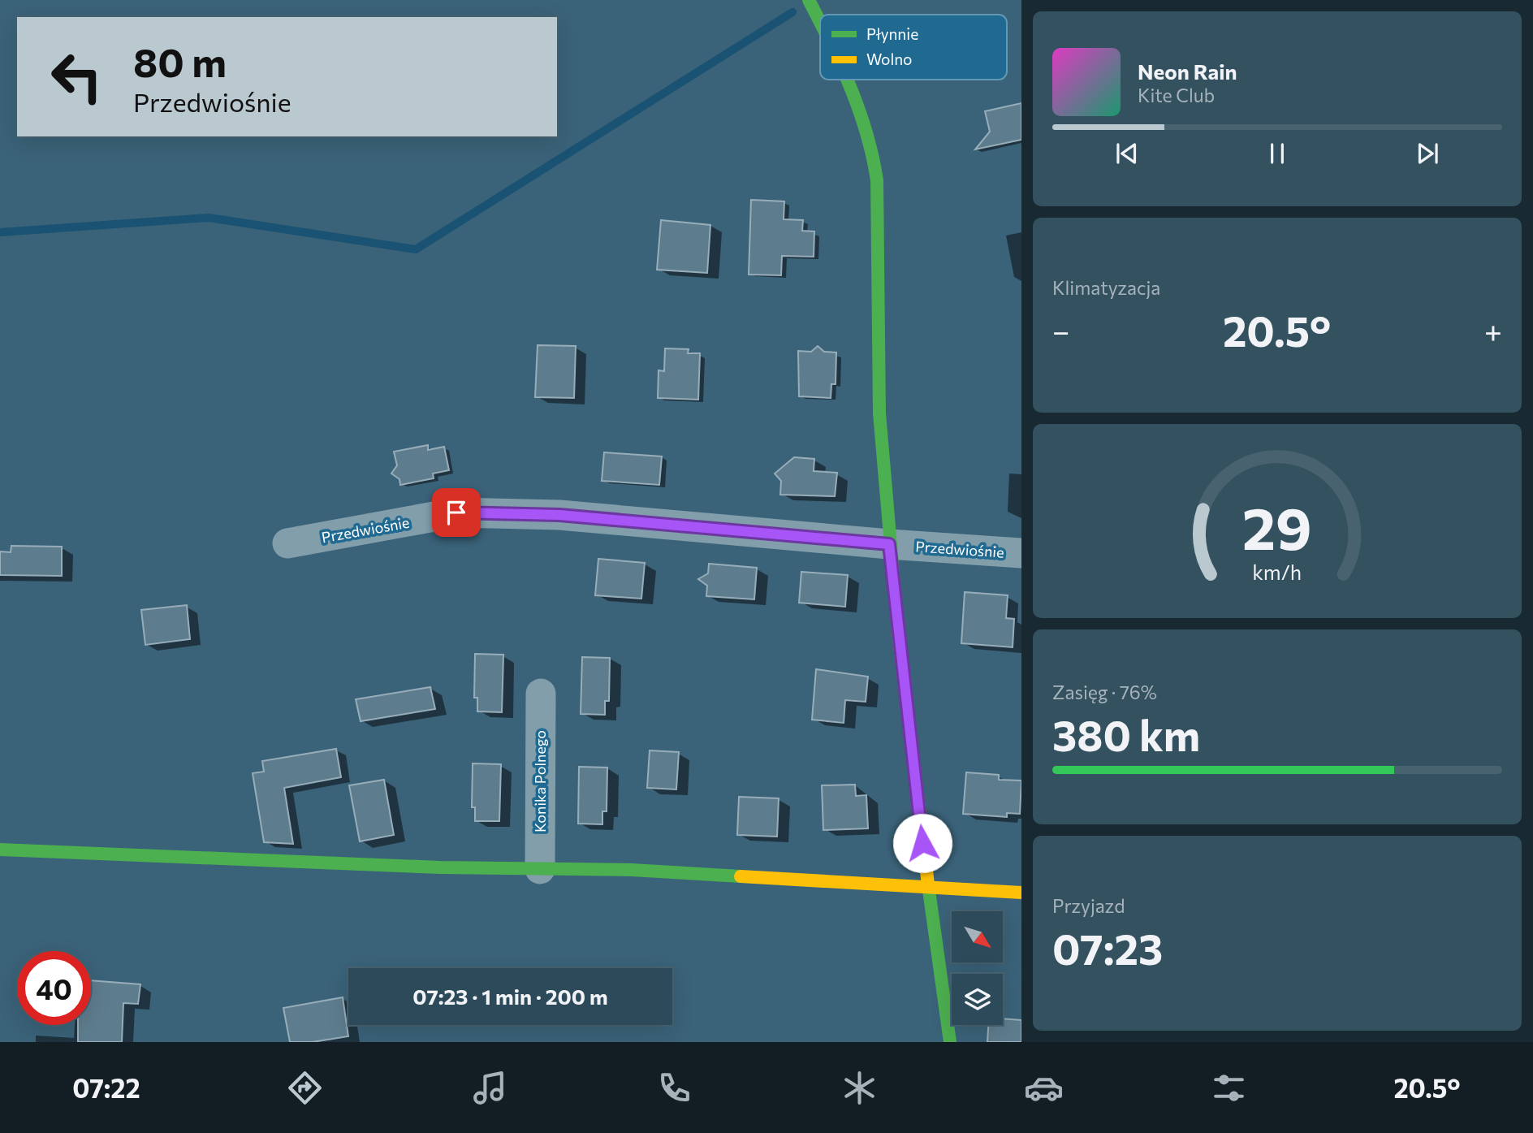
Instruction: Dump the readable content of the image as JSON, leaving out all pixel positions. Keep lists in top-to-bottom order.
{
  "streets": {
    "street": ["Przedwiośnie", "Konika Polnego"]
  },
  "legend": ["Płynnie", "Wolno"],
  "north": "bottom right",
  "page": {
    "turn": ["80 m", "Przedwiośnie"],
    "song": ["Neon Rain", "Kite Club"],
    "tile": [
      "Klimatyzacja",
      ["Zasięg · 76%", "380 km"],
      ["Przyjazd", "07:23"]
    ],
    "heat": ["−", "20.5°", "+"],
    "limit": "40",
    "trip": "07:23 · 1 min · 200 m",
    "tabs": ["07:22", "20.5°"],
    "gauge": ["29", "km/h"]
  }
}
